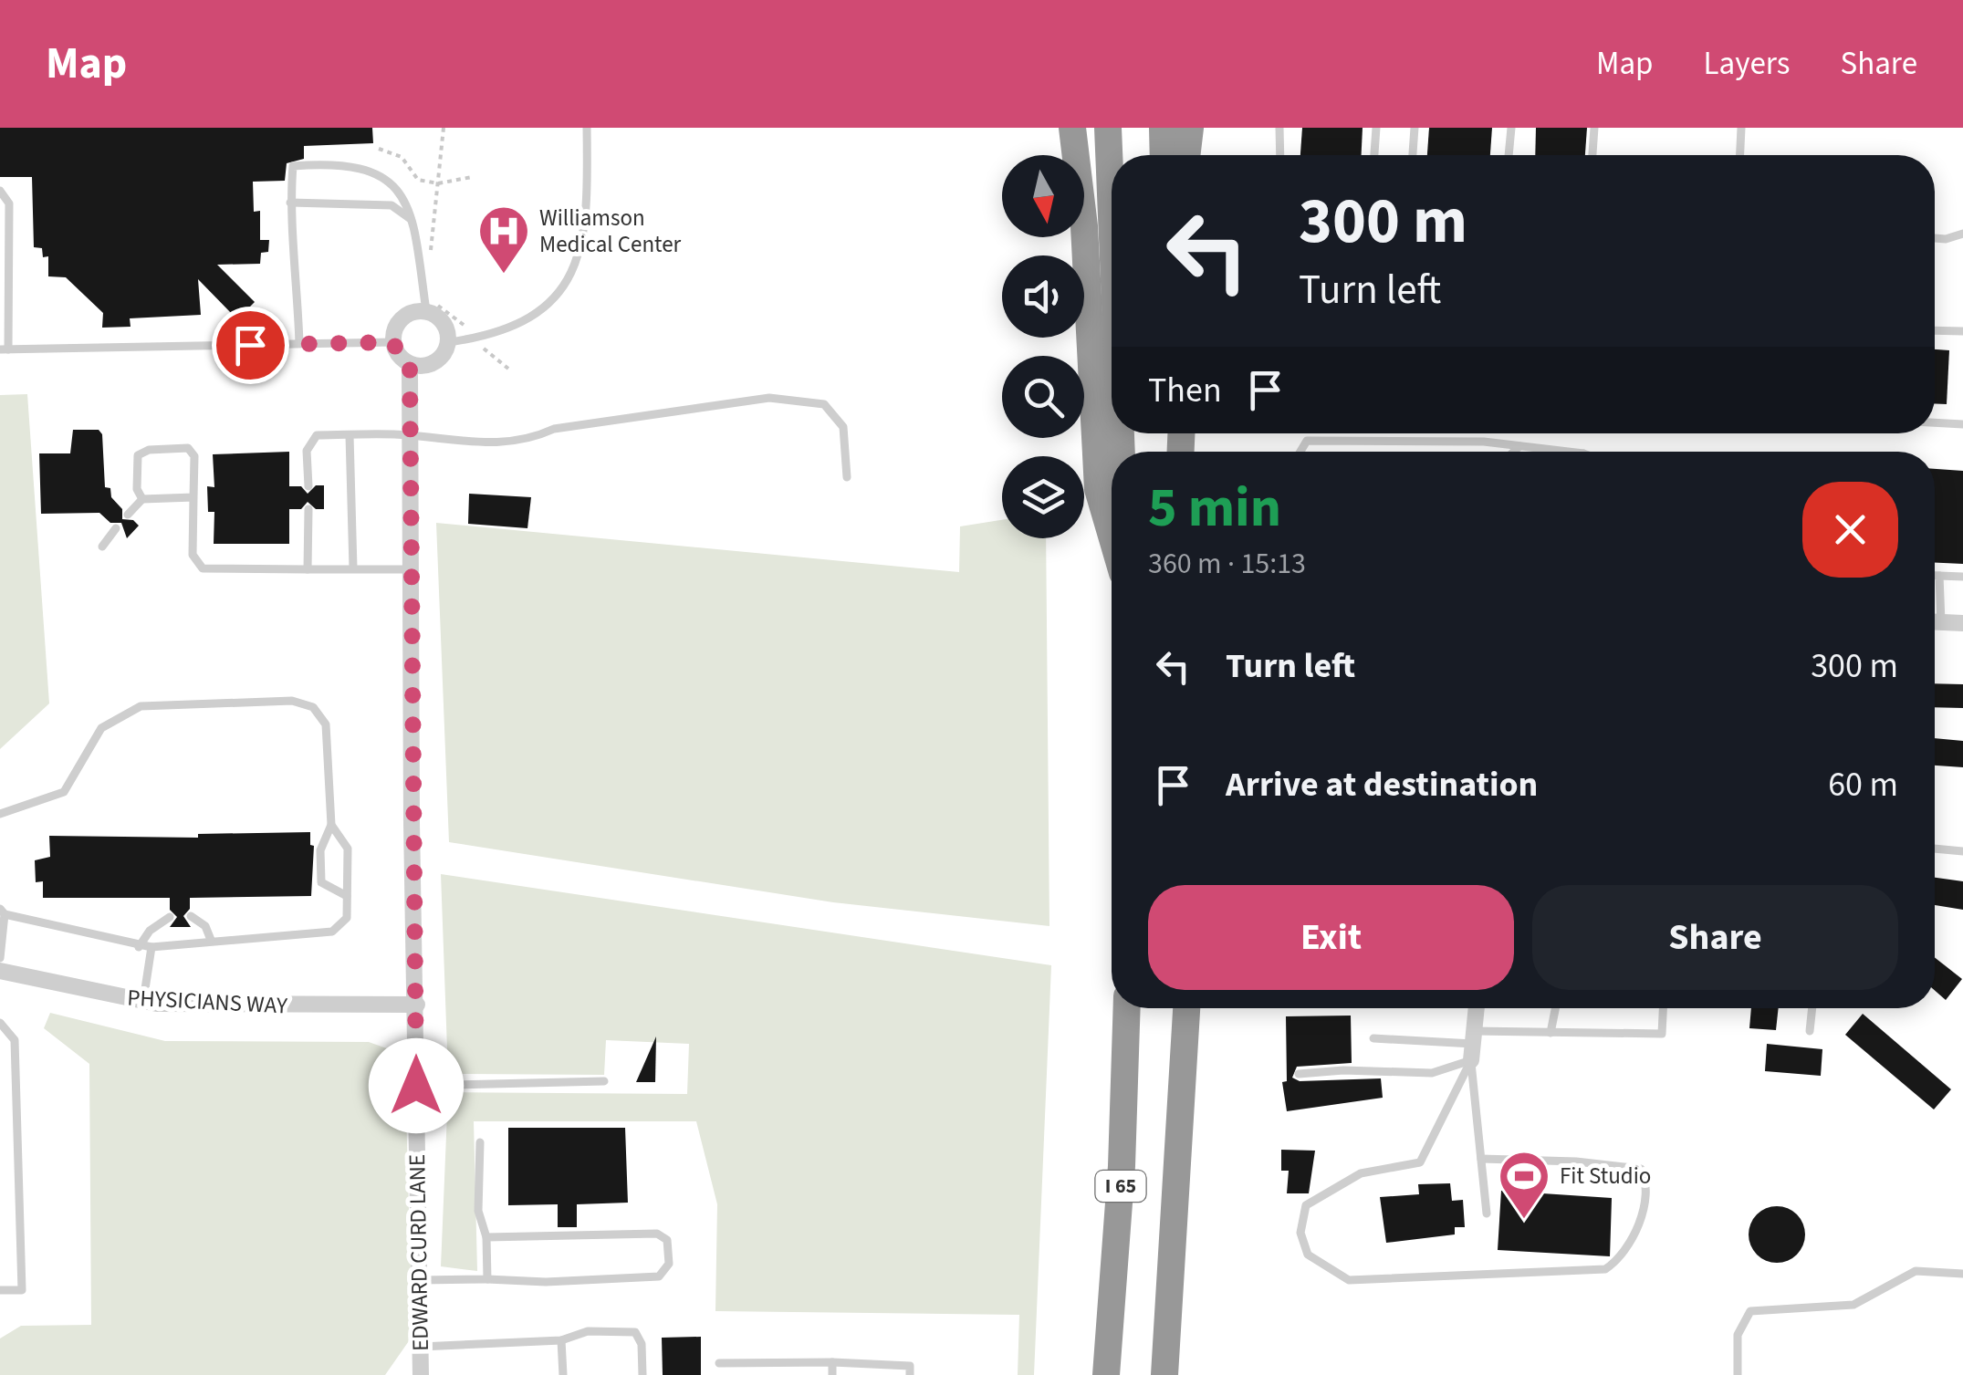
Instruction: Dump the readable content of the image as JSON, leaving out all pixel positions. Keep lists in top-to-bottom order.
{
  "streets": {
    "highway": ["I 65"],
    "street": ["PHYSICIANS WAY", "EDWARD CURD LANE"]
  },
  "crossings": [
    ["PHYSICIANS WAY", "EDWARD CURD LANE"]
  ],
  "places": {
    "hospital": ["Williamson Medical Center"],
    "sports": ["Fit Studio"]
  },
  "north": "bottom",
  "page": {
    "header": "Map",
    "nav": ["Map", "Layers", "Share"],
    "turn": ["300 m", "Turn left"],
    "then": "Then",
    "heading": ["5 min", "360 m · 15:13"],
    "list": [
      {
        "name": "Turn left",
        "value": "300 m"
      },
      {
        "name": "Arrive at destination",
        "value": "60 m"
      }
    ],
    "buttons": ["Exit", "Share"]
  }
}
